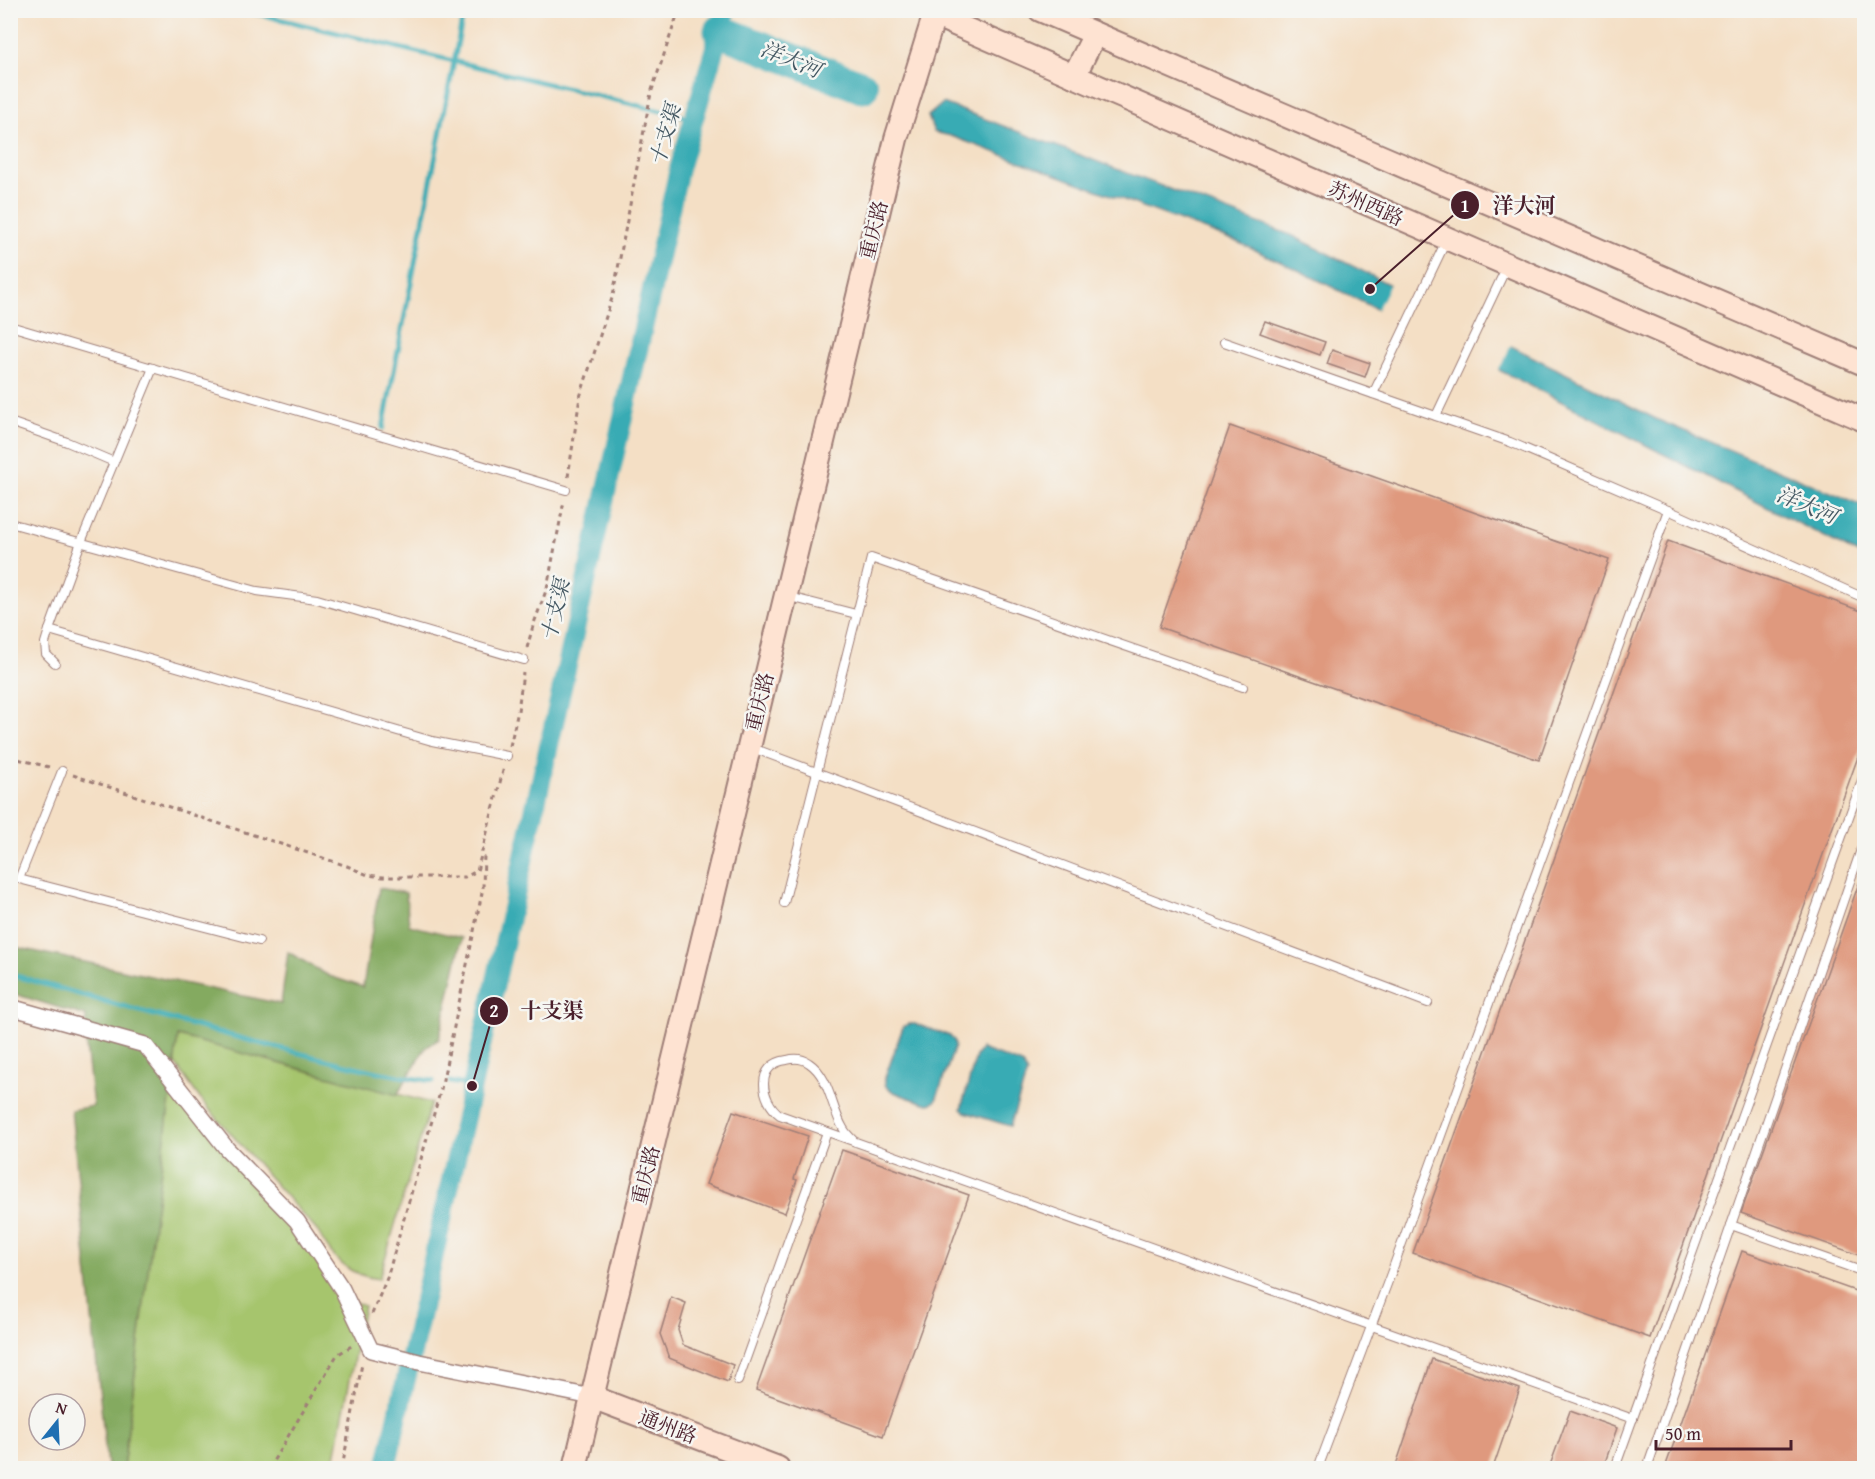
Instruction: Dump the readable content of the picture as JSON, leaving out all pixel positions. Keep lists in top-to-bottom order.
{
  "streets": {
    "main road": ["苏州西路", "重庆路", "通州路"]
  },
  "crossings": [
    ["苏州西路", "重庆路"],
    ["重庆路", "通州路"]
  ],
  "water": ["洋大河", "十支渠"],
  "places": ["洋大河", "十支渠"],
  "scale_bar": "50 m",
  "north": "top"
}
